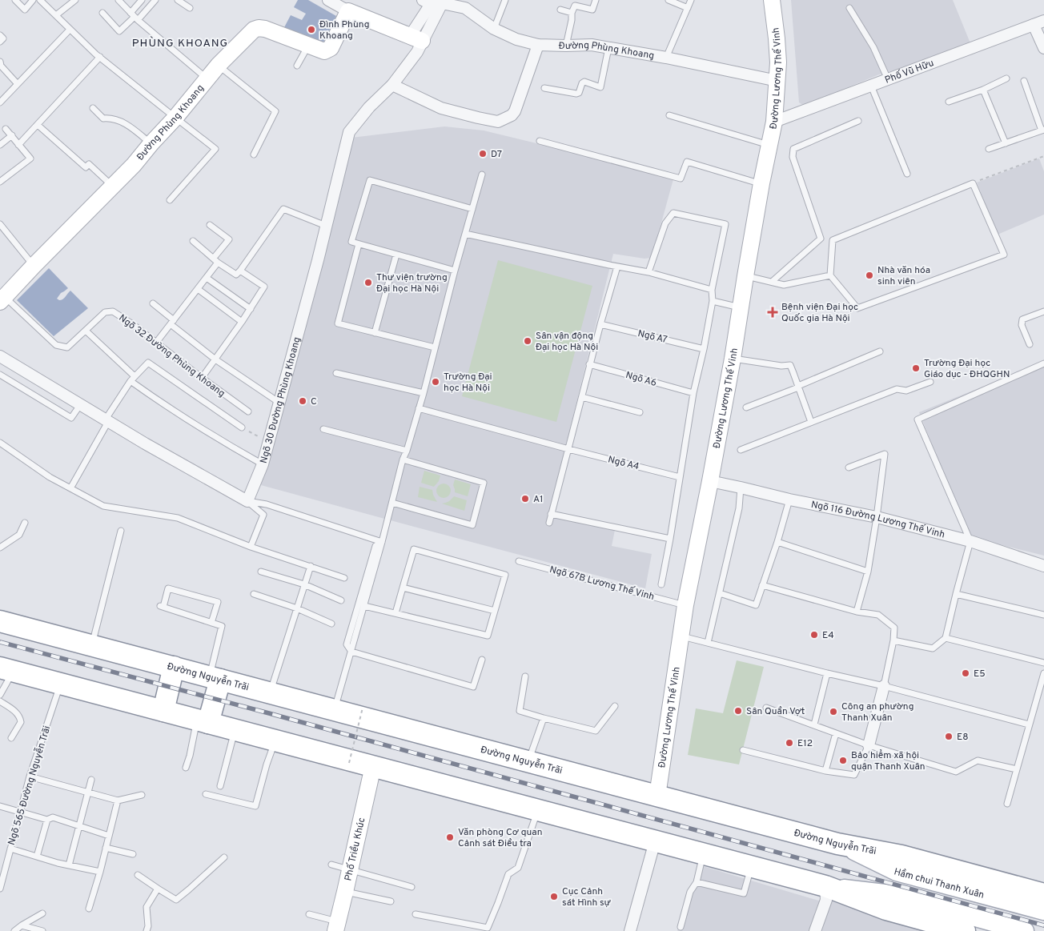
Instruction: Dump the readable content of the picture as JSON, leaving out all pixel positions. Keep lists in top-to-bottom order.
{
  "streets": {
    "highway": ["Đường Nguyễn Trãi"],
    "main road": ["Hầm chui Thanh Xuân"],
    "street": [
      "Đường Phùng Khoang",
      "Phố Vũ Hữu",
      "Đường Lương Thế Vinh",
      "Ngõ 30 Đường Phùng Khoang",
      "Ngõ 116 Đường Lương Thế Vinh",
      "Phố Triều Khúc"
    ],
    "lane": [
      "Ngõ A7",
      "Ngõ 32 Đường Phùng Khoang",
      "Ngõ A6",
      "Ngõ A4",
      "Ngõ 67B Lương Thế Vinh",
      "Ngõ 565 Đường Nguyễn Trãi"
    ]
  },
  "crossings": [
    ["Đường Phùng Khoang", "Đường Lương Thế Vinh"],
    ["Đường Phùng Khoang", "Ngõ 32 Đường Phùng Khoang"],
    ["Đường Phùng Khoang", "Ngõ 30 Đường Phùng Khoang"],
    ["Phố Vũ Hữu", "Đường Lương Thế Vinh"],
    ["Đường Lương Thế Vinh", "Ngõ 116 Đường Lương Thế Vinh"],
    ["Đường Lương Thế Vinh", "Ngõ 67B Lương Thế Vinh"],
    ["Đường Lương Thế Vinh", "Đường Nguyễn Trãi"],
    ["Đường Nguyễn Trãi", "Hầm chui Thanh Xuân"]
  ],
  "districts": ["PHÙNG KHOANG"],
  "places": {
    "other": [
      "Đình Phùng Khoang",
      "D7",
      "Nhà văn hóa sinh viên",
      "Thư viện trường Đại học Hà Nội",
      "Sân vận động Đại học Hà Nội",
      "Trường Đại học Giáo dục - ĐHQGHN",
      "Trường Đại học Hà Nội",
      "C",
      "A1",
      "E4",
      "E5",
      "Sân Quần Vợt",
      "Công an phường Thanh Xuân",
      "E8",
      "E12",
      "Bảo hiểm xã hội quận Thanh Xuân",
      "Văn phòng Cơ quan Cảnh sát Điều tra",
      "Cục Cảnh sát Hình sự"
    ],
    "health": ["Bệnh viện Đại học Quốc gia Hà Nội"]
  }
}
